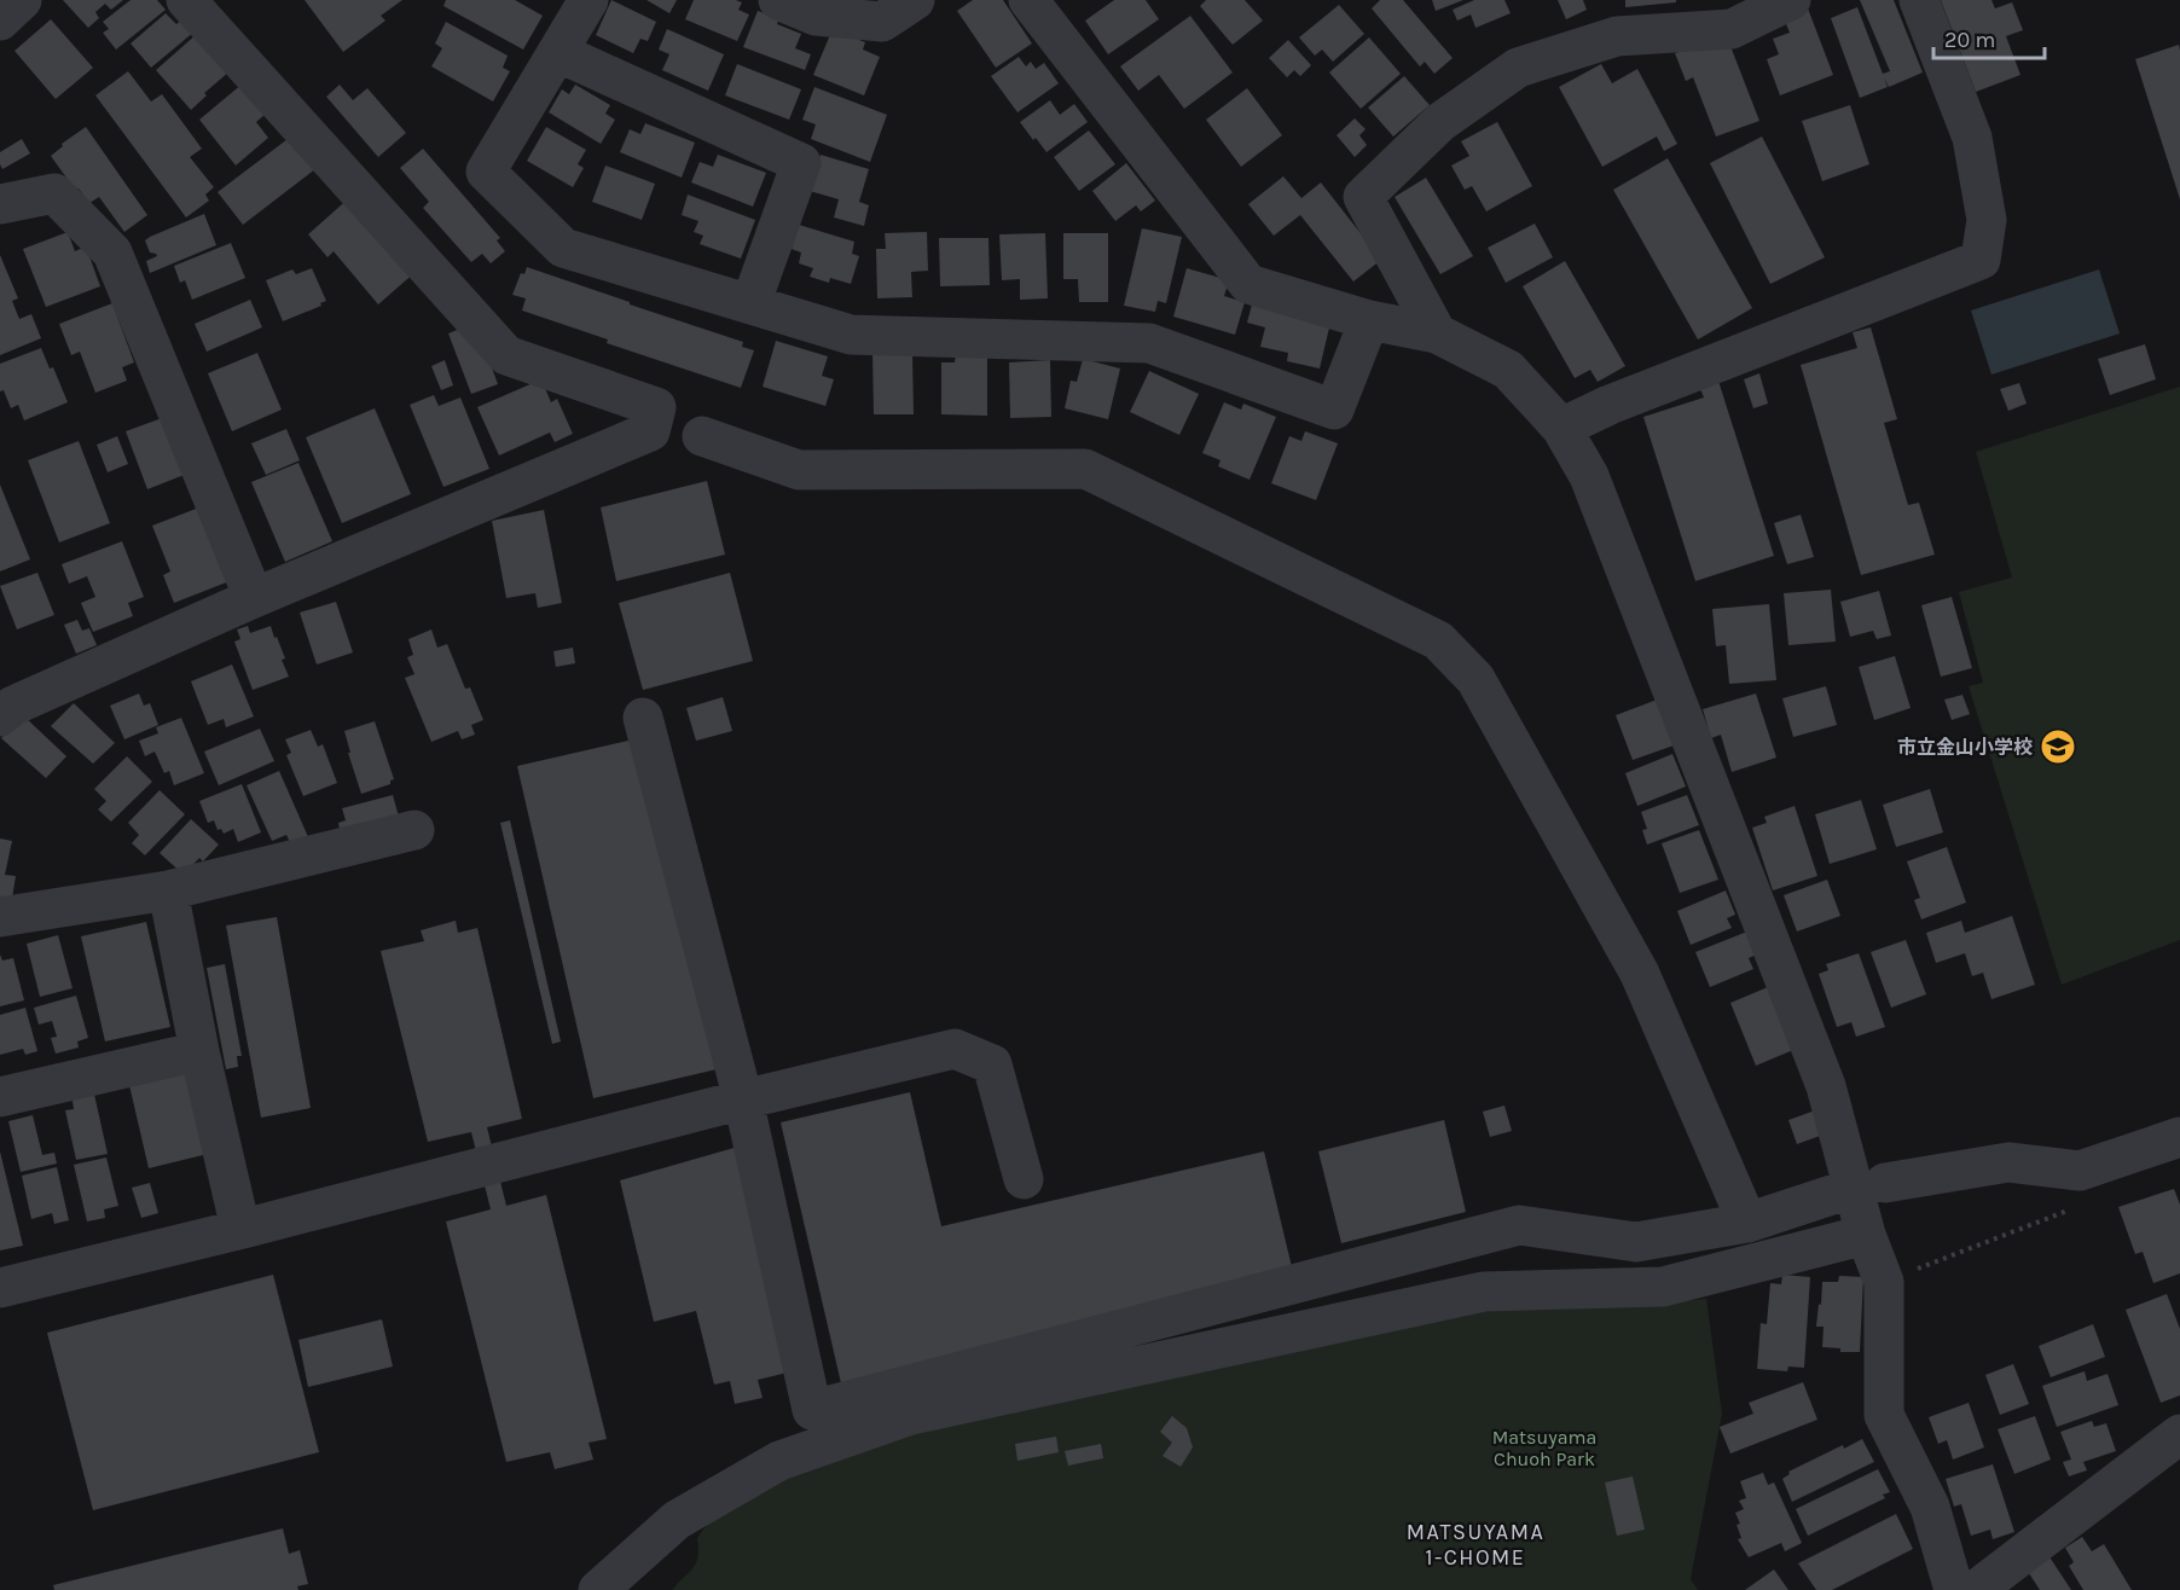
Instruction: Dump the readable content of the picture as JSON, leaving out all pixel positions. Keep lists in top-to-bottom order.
{
  "districts": ["MATSUYAMA 1-CHOME"],
  "parks": ["Matsuyama Chuoh Park"],
  "places": {
    "school or university": ["市立金山小学校"]
  },
  "scale_bar": "20 m"
}
